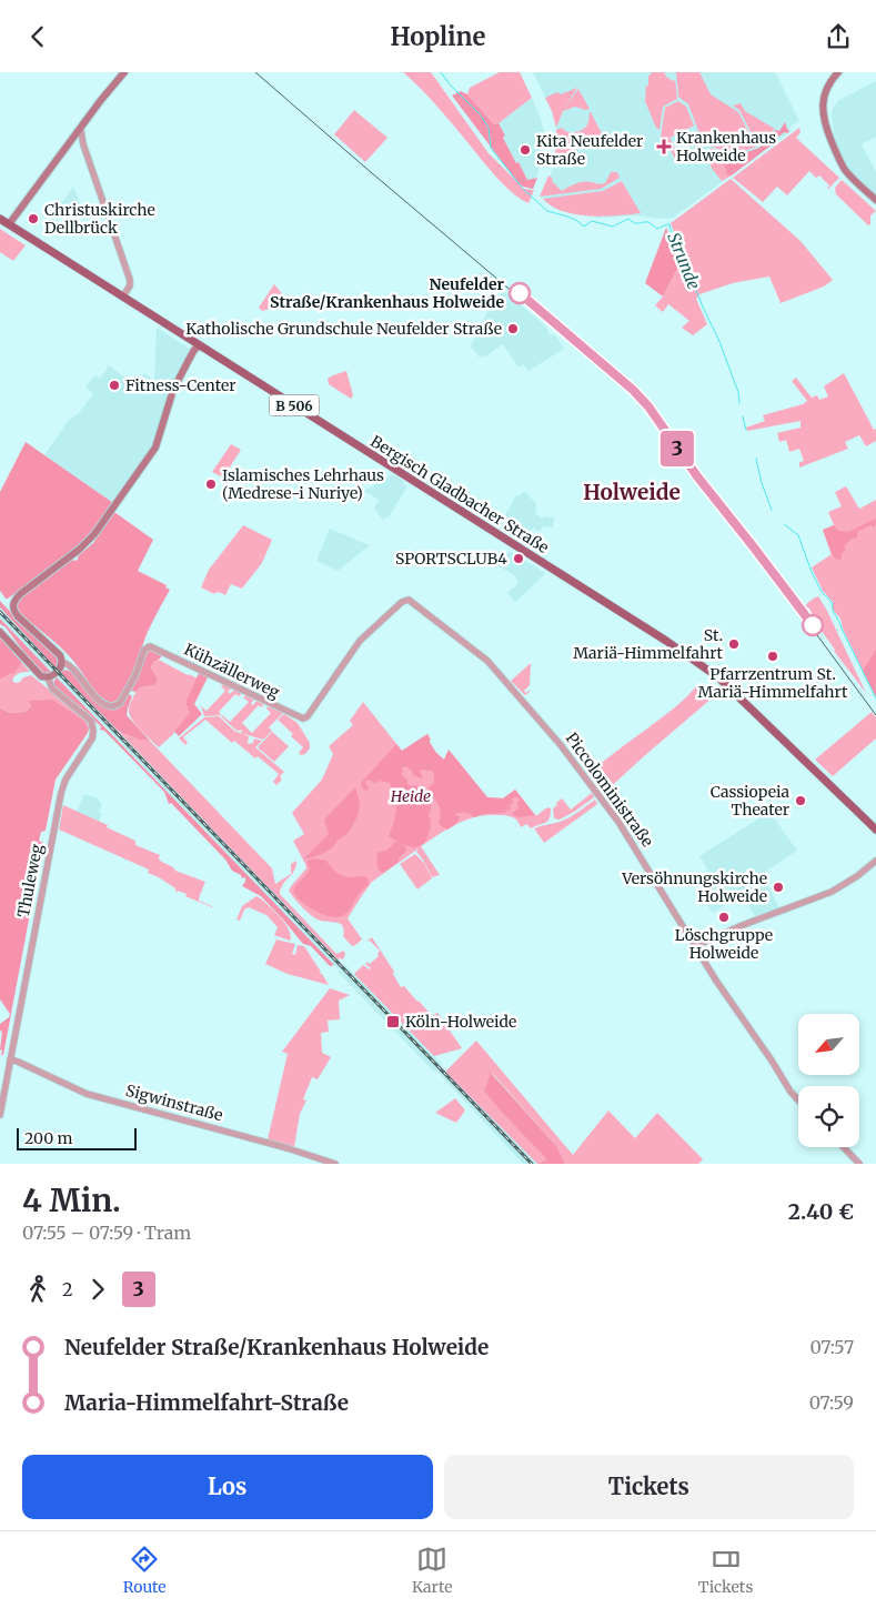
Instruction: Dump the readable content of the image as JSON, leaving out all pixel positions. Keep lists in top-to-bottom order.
{
  "streets": {
    "main road": ["B 506", "Bergisch Gladbacher Straße"],
    "street": [
      "Kühzällerweg",
      "Piccoloministraße",
      "Thuleweg",
      "Sigwinstraße"
    ]
  },
  "crossings": [
    ["Kühzällerweg", "Piccoloministraße"],
    ["Thuleweg", "Sigwinstraße"]
  ],
  "districts": ["Holweide"],
  "water": ["Strunde"],
  "parks": ["Heide"],
  "places": {
    "health": ["Krankenhaus Holweide"],
    "other": [
      "Kita Neufelder Straße",
      "Christuskirche Dellbrück",
      "Neufelder Straße/Krankenhaus Holweide",
      "Katholische Grundschule Neufelder Straße",
      "Fitness-Center",
      "Islamisches Lehrhaus (Medrese-i Nuriye)",
      "SPORTSCLUB4",
      "St. Mariä-Himmelfahrt",
      "Pfarrzentrum St. Mariä-Himmelfahrt",
      "Cassiopeia Theater",
      "Versöhnungskirche Holweide",
      "Löschgruppe Holweide"
    ],
    "transit": ["Köln-Holweide"]
  },
  "lines": ["tram line 3"],
  "scale_bar": "200 m",
  "north": "bottom left",
  "page": {
    "header": "Hopline",
    "on_map": "3",
    "scale": "200 m",
    "heading": ["4 Min.", "07:55 – 07:59 · Tram", "2.40 €"],
    "legs": ["2", "3"],
    "list": [
      {
        "name": "Neufelder Straße/Krankenhaus Holweide",
        "value": "07:57"
      },
      {
        "name": "Maria-Himmelfahrt-Straße",
        "value": "07:59"
      }
    ],
    "buttons": ["Los", "Tickets"],
    "tabs": ["Route", "Karte", "Tickets"]
  }
}
